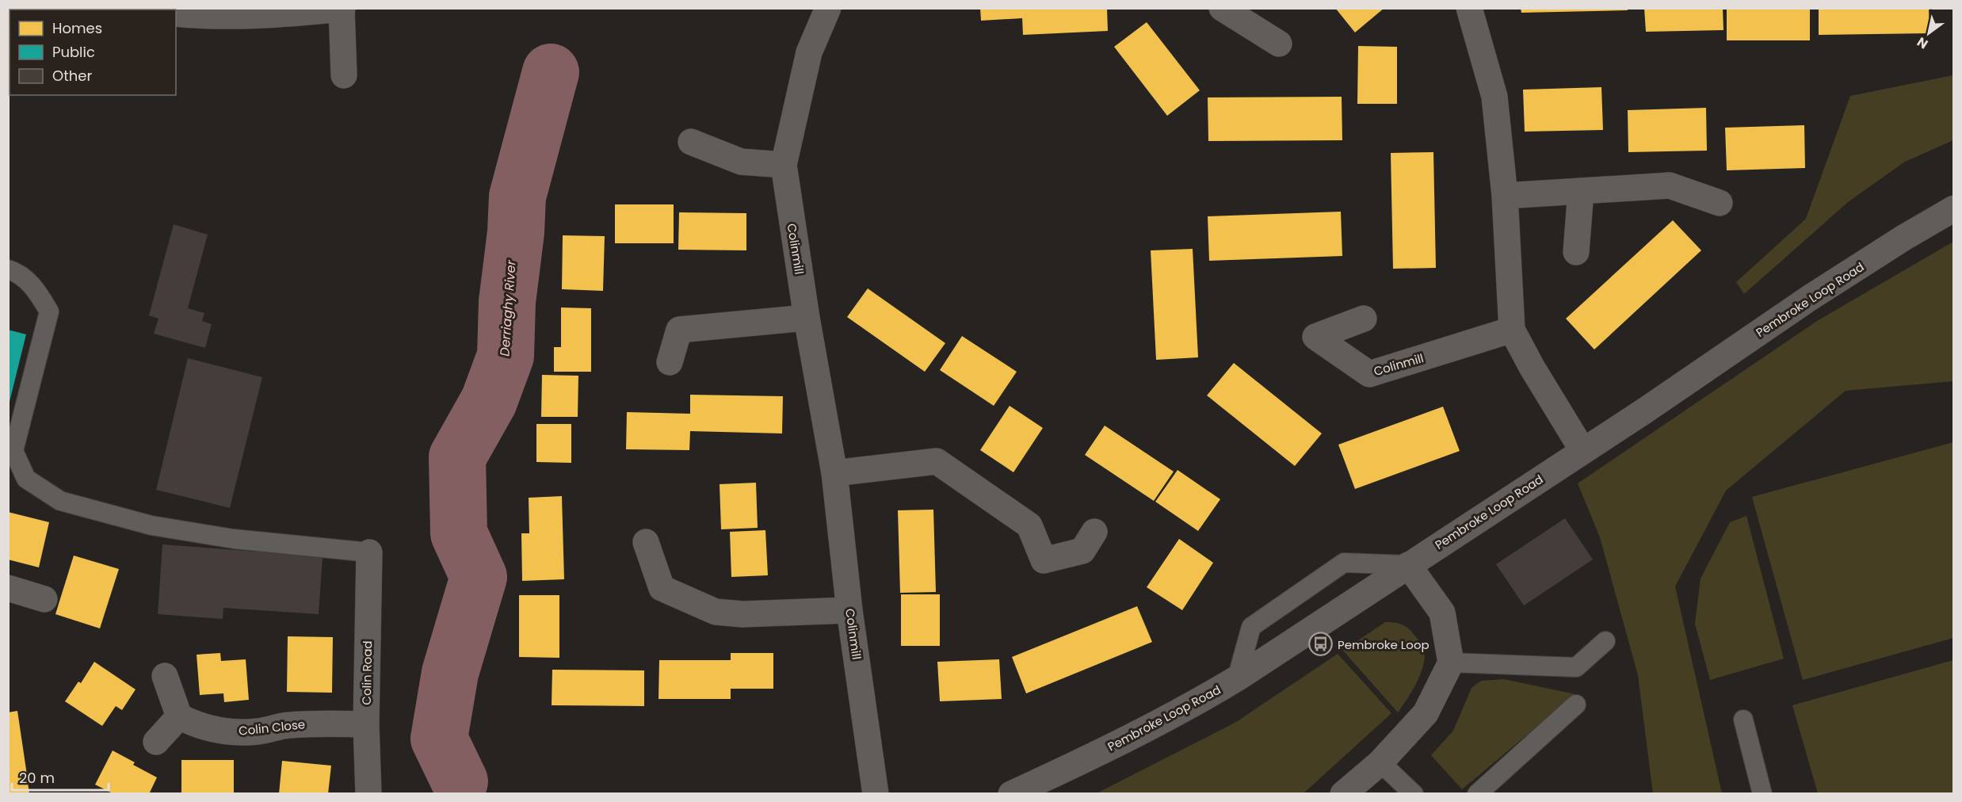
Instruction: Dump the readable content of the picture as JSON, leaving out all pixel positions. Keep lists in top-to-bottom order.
{
  "streets": {
    "street": [
      "Colinmill",
      "Pembroke Loop Road",
      "Colin Road",
      "Colin Close"
    ]
  },
  "crossings": [
    ["Colin Road", "Colin Close"]
  ],
  "water": ["Derriaghy River"],
  "places": {
    "bus stop": ["Pembroke Loop"]
  },
  "legend": ["Homes", "Public", "Other"],
  "scale_bar": "20 m",
  "north": "bottom left"
}
